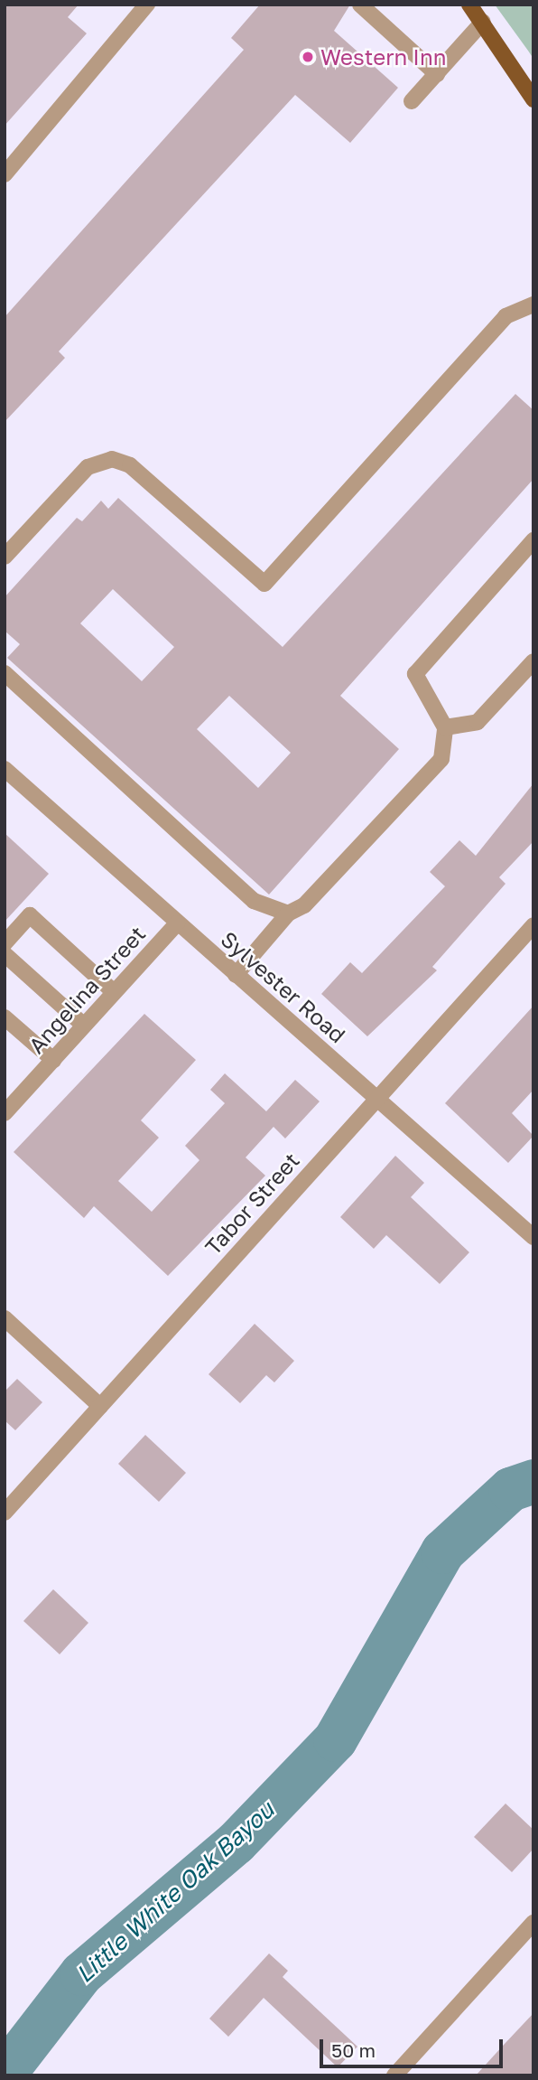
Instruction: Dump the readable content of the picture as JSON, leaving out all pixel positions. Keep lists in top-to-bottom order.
{
  "streets": {
    "street": ["Sylvester Road", "Angelina Street", "Tabor Street"]
  },
  "crossings": [
    ["Sylvester Road", "Angelina Street"],
    ["Sylvester Road", "Tabor Street"]
  ],
  "water": ["Little White Oak Bayou"],
  "places": ["Western Inn"],
  "scale_bar": "50 m"
}
